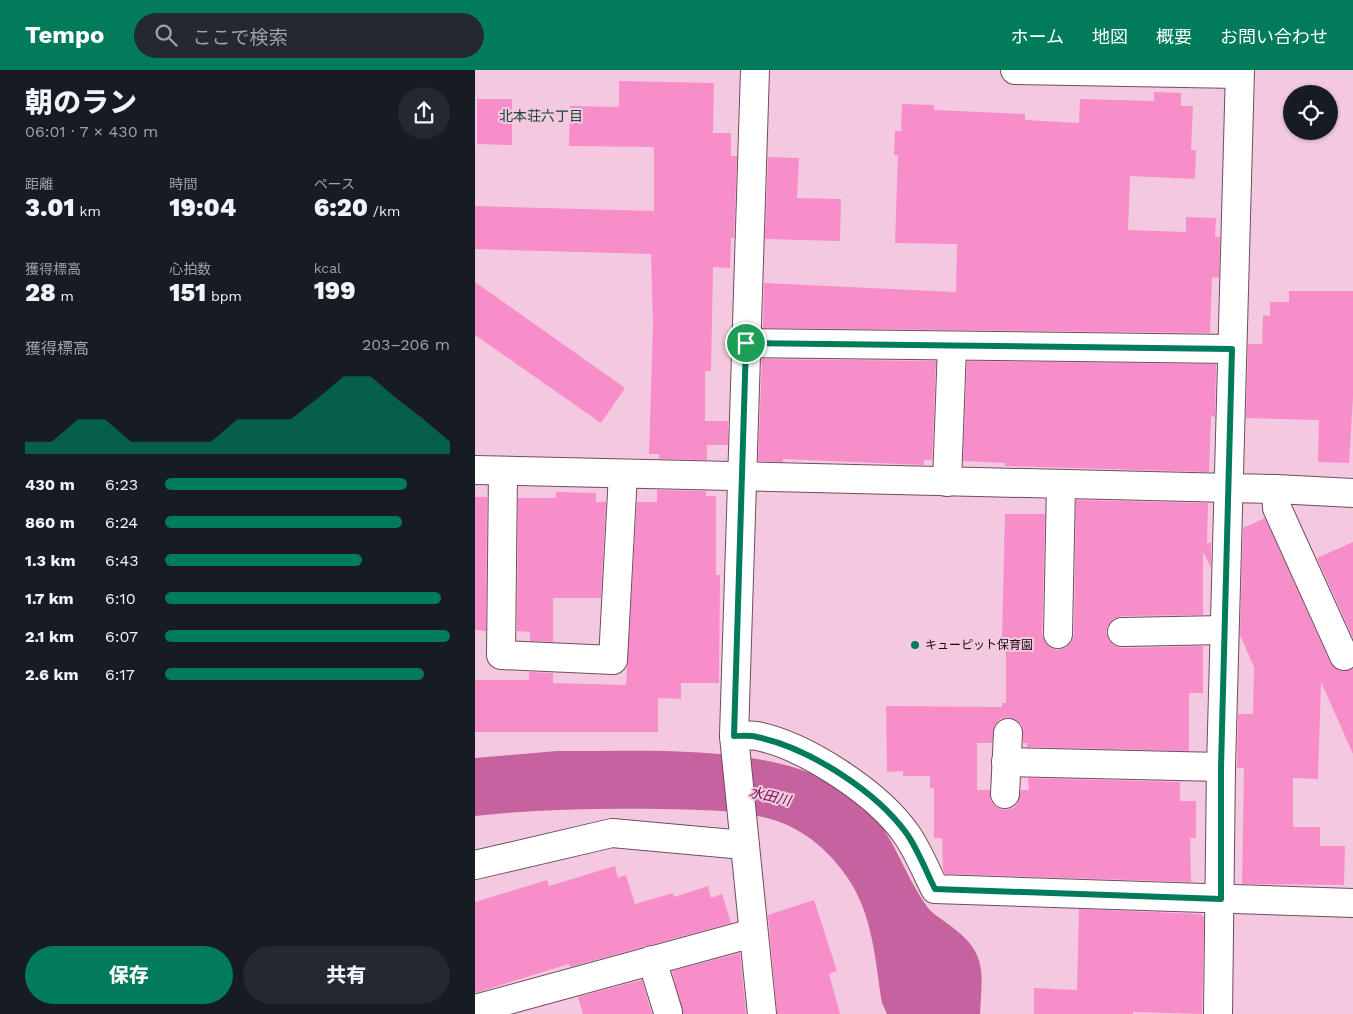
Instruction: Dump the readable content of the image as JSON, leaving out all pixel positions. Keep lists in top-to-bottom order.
{
  "districts": ["北本荘六丁目"],
  "water": ["水田川"],
  "places": ["キューピット保育園"],
  "page": {
    "header": "Tempo",
    "search": "ここで検索",
    "nav": [
      "ホーム",
      "地図",
      "概要",
      "お問い合わせ"
    ],
    "heading": ["朝のラン", "06:01 · 7 × 430 m"],
    "stats": [
      ["距離", "3.01 km"],
      ["時間", "19:04"],
      ["ペース", "6:20 /km"],
      ["獲得標高", "28 m"],
      ["心拍数", "151 bpm"],
      ["kcal", "199"]
    ],
    "chart": ["獲得標高", "203–206 m"],
    "list": [
      {
        "name": "430 m",
        "note": "6:23"
      },
      {
        "name": "860 m",
        "note": "6:24"
      },
      {
        "name": "1.3 km",
        "note": "6:43"
      },
      {
        "name": "1.7 km",
        "note": "6:10"
      },
      {
        "name": "2.1 km",
        "note": "6:07"
      },
      {
        "name": "2.6 km",
        "note": "6:17"
      }
    ],
    "buttons": ["保存", "共有"]
  }
}
